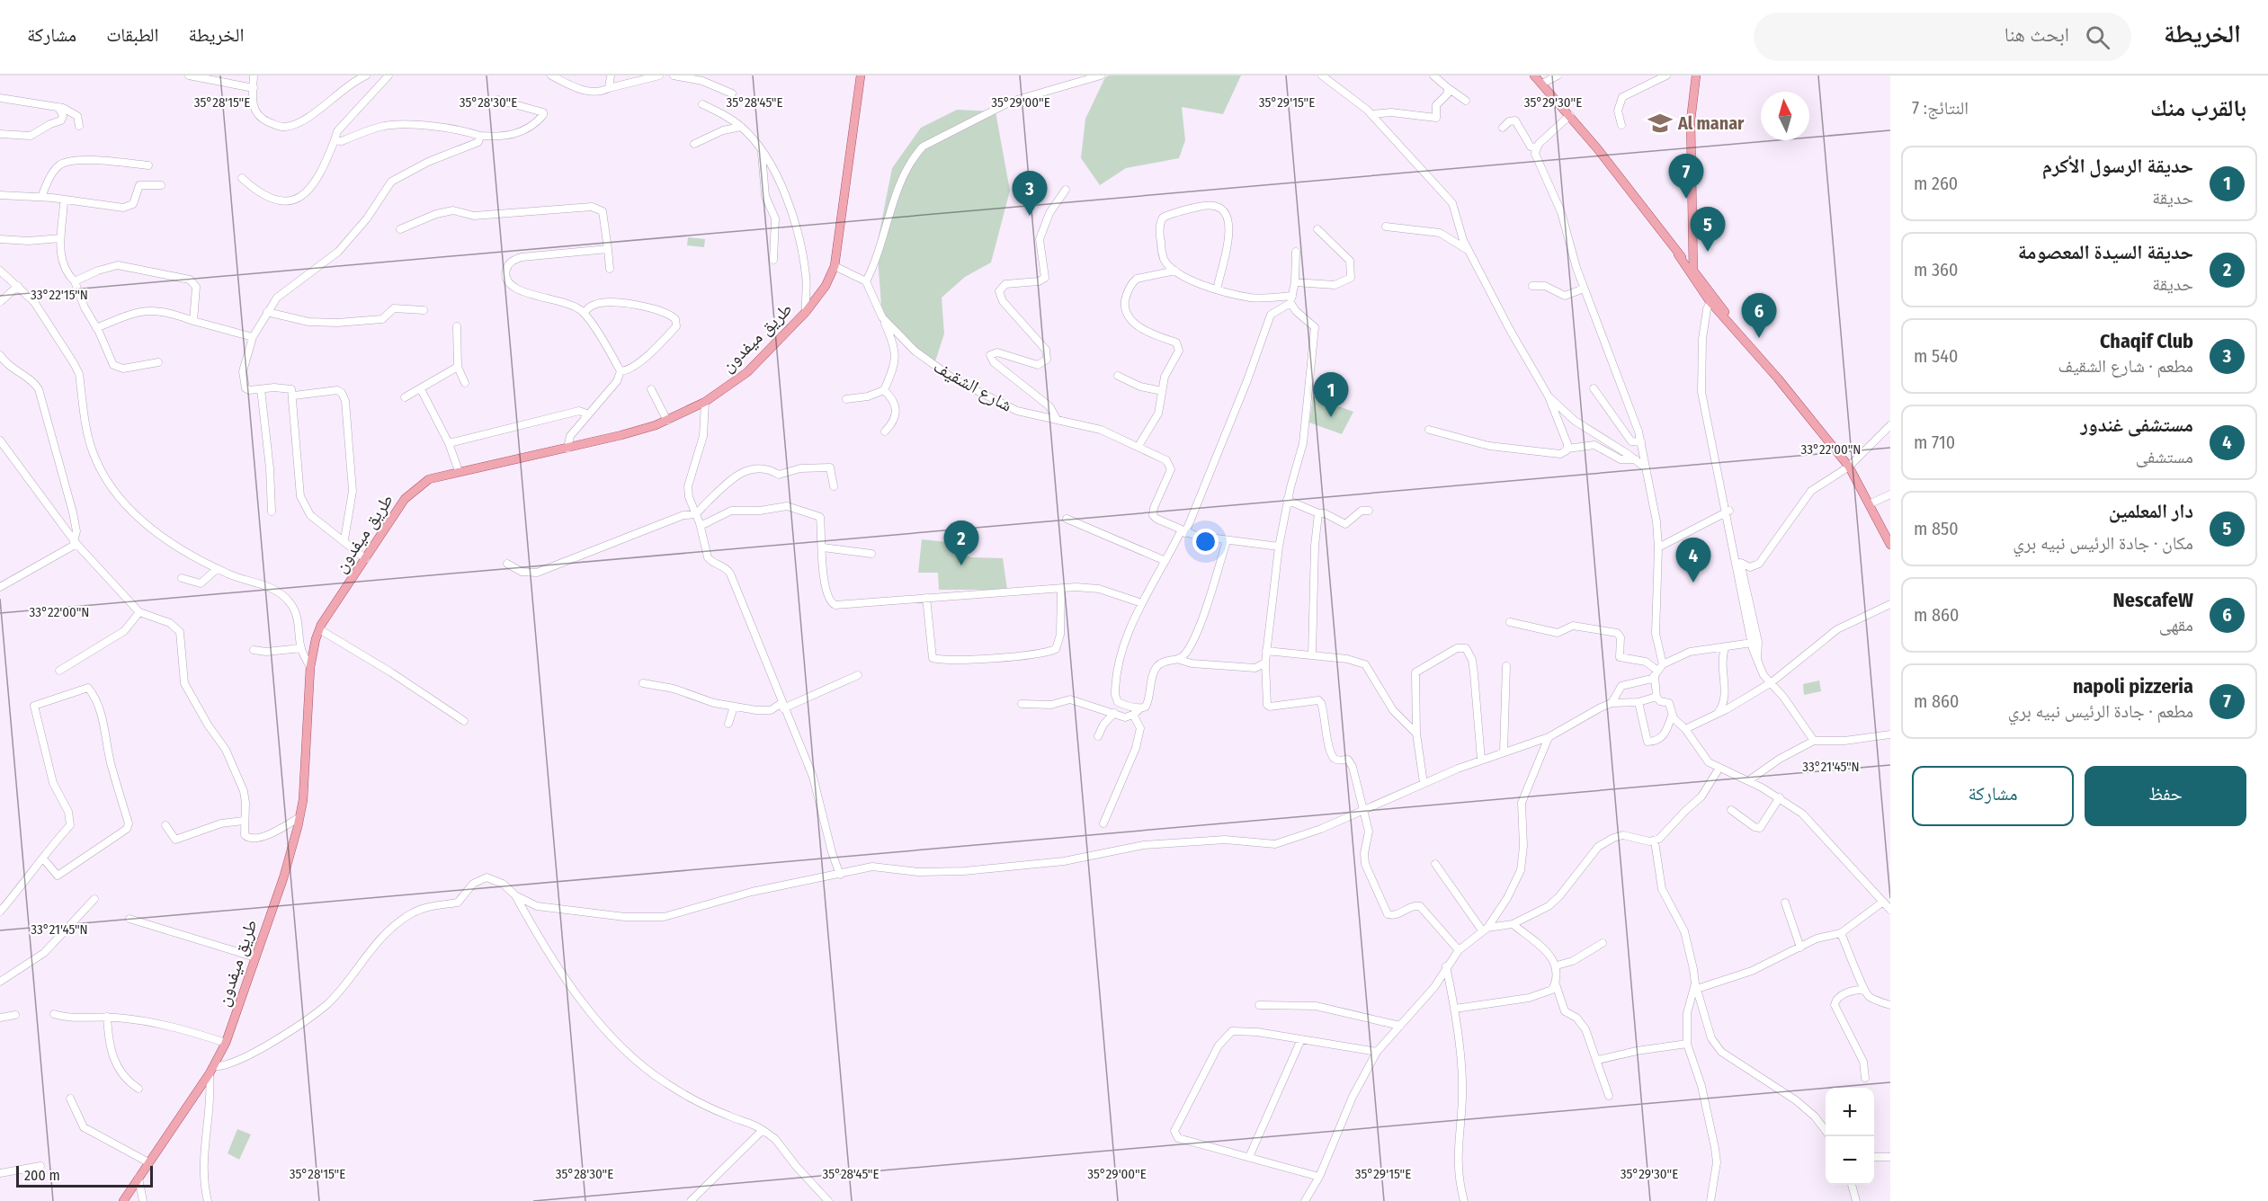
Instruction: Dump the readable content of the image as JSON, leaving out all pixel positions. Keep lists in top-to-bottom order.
{
  "streets": {
    "main road": ["طريق ميفدون"],
    "street": ["شارع الشقيف"]
  },
  "places": {
    "school or university": ["Al manar"]
  },
  "scale_bar": "200 m",
  "north": "top",
  "page": {
    "header": "الخريطة",
    "search": "ابحث هنا",
    "nav": ["الخريطة", "الطبقات", "مشاركة"],
    "heading": ["بالقرب منك", "النتائج: 7"],
    "list": [
      {
        "mark": "1",
        "name": "حديقة الرسول الأكرم",
        "note": "حديقة",
        "value": "260 m"
      },
      {
        "mark": "2",
        "name": "حديقة السيدة المعصومة",
        "note": "حديقة",
        "value": "360 m"
      },
      {
        "mark": "3",
        "name": "Chaqif Club",
        "note": "مطعم · شارع الشقيف",
        "value": "540 m"
      },
      {
        "mark": "4",
        "name": "مستشفى غندور",
        "note": "مستشفى",
        "value": "710 m"
      },
      {
        "mark": "5",
        "name": "دار المعلمين",
        "note": "مكان · جادة الرئيس نبيه بري",
        "value": "850 m"
      },
      {
        "mark": "6",
        "name": "NescafeW",
        "note": "مقهى",
        "value": "860 m"
      },
      {
        "mark": "7",
        "name": "napoli pizzeria",
        "note": "مطعم · جادة الرئيس نبيه بري",
        "value": "860 m"
      }
    ],
    "pins": [
      "7",
      "3",
      "5",
      "6",
      "1",
      "2",
      "4"
    ],
    "buttons": ["حفظ", "مشاركة"],
    "map_buttons": ["+", "−"],
    "scale": "200 m"
  },
  "coordinates": [
    "35°28'15\"E",
    "35°28'30\"E",
    "35°28'45\"E",
    "35°29'00\"E",
    "35°29'15\"E",
    "35°29'30\"E",
    "33°22'15\"N",
    "33°22'00\"N",
    "33°21'45\"N"
  ]
}
